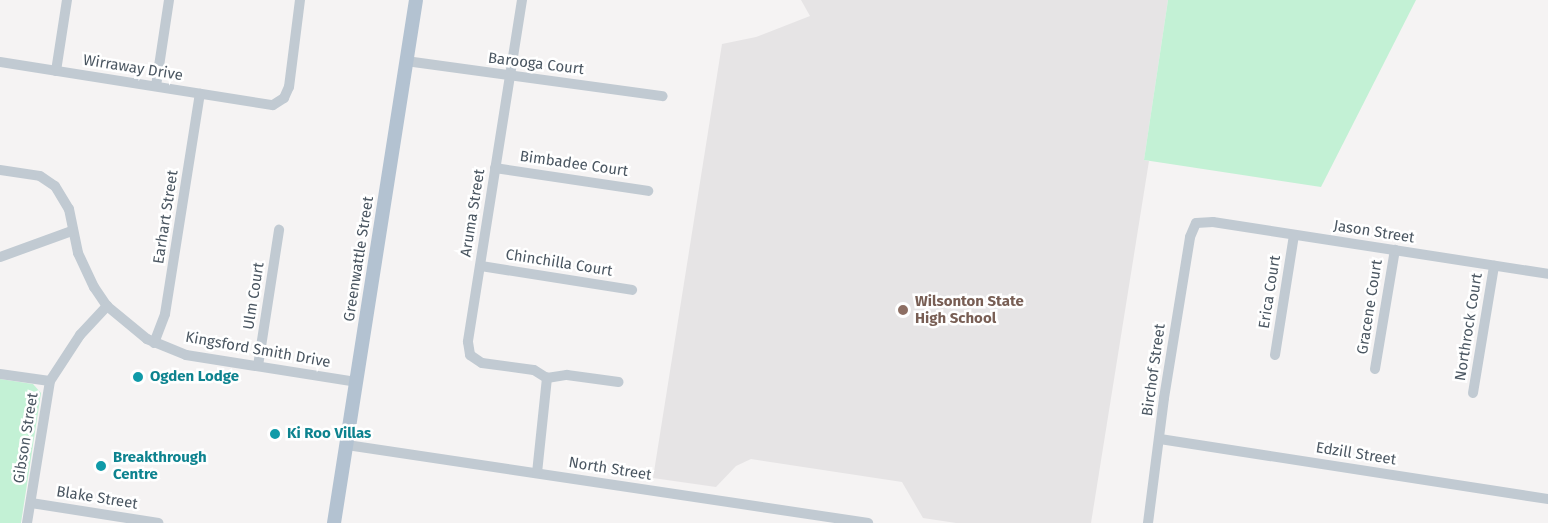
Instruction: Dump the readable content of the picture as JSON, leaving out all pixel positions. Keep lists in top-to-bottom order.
{
  "streets": {
    "main road": ["Greenwattle Street"],
    "street": [
      "Barooga Court",
      "Wirraway Drive",
      "Bimbadee Court",
      "Aruma Street",
      "Earhart Street",
      "Jason Street",
      "Chinchilla Court",
      "Erica Court",
      "Ulm Court",
      "Gracene Court",
      "Northrock Court",
      "Kingsford Smith Drive",
      "Birchof Street",
      "Gibson Street",
      "Edzill Street",
      "North Street",
      "Blake Street"
    ]
  },
  "crossings": [
    ["Barooga Court", "Aruma Street"],
    ["Barooga Court", "Greenwattle Street"],
    ["Wirraway Drive", "Earhart Street"],
    ["Bimbadee Court", "Aruma Street"],
    ["Aruma Street", "Chinchilla Court"],
    ["Earhart Street", "Kingsford Smith Drive"],
    ["Jason Street", "Erica Court"],
    ["Jason Street", "Gracene Court"],
    ["Jason Street", "Northrock Court"],
    ["Jason Street", "Birchof Street"],
    ["Greenwattle Street", "Kingsford Smith Drive"],
    ["Greenwattle Street", "North Street"],
    ["Ulm Court", "Kingsford Smith Drive"],
    ["Kingsford Smith Drive", "Gibson Street"],
    ["Birchof Street", "Edzill Street"],
    ["Gibson Street", "Blake Street"]
  ],
  "places": [
    "Wilsonton State High School",
    "Ogden Lodge",
    "Ki Roo Villas",
    "Breakthrough Centre"
  ]
}
